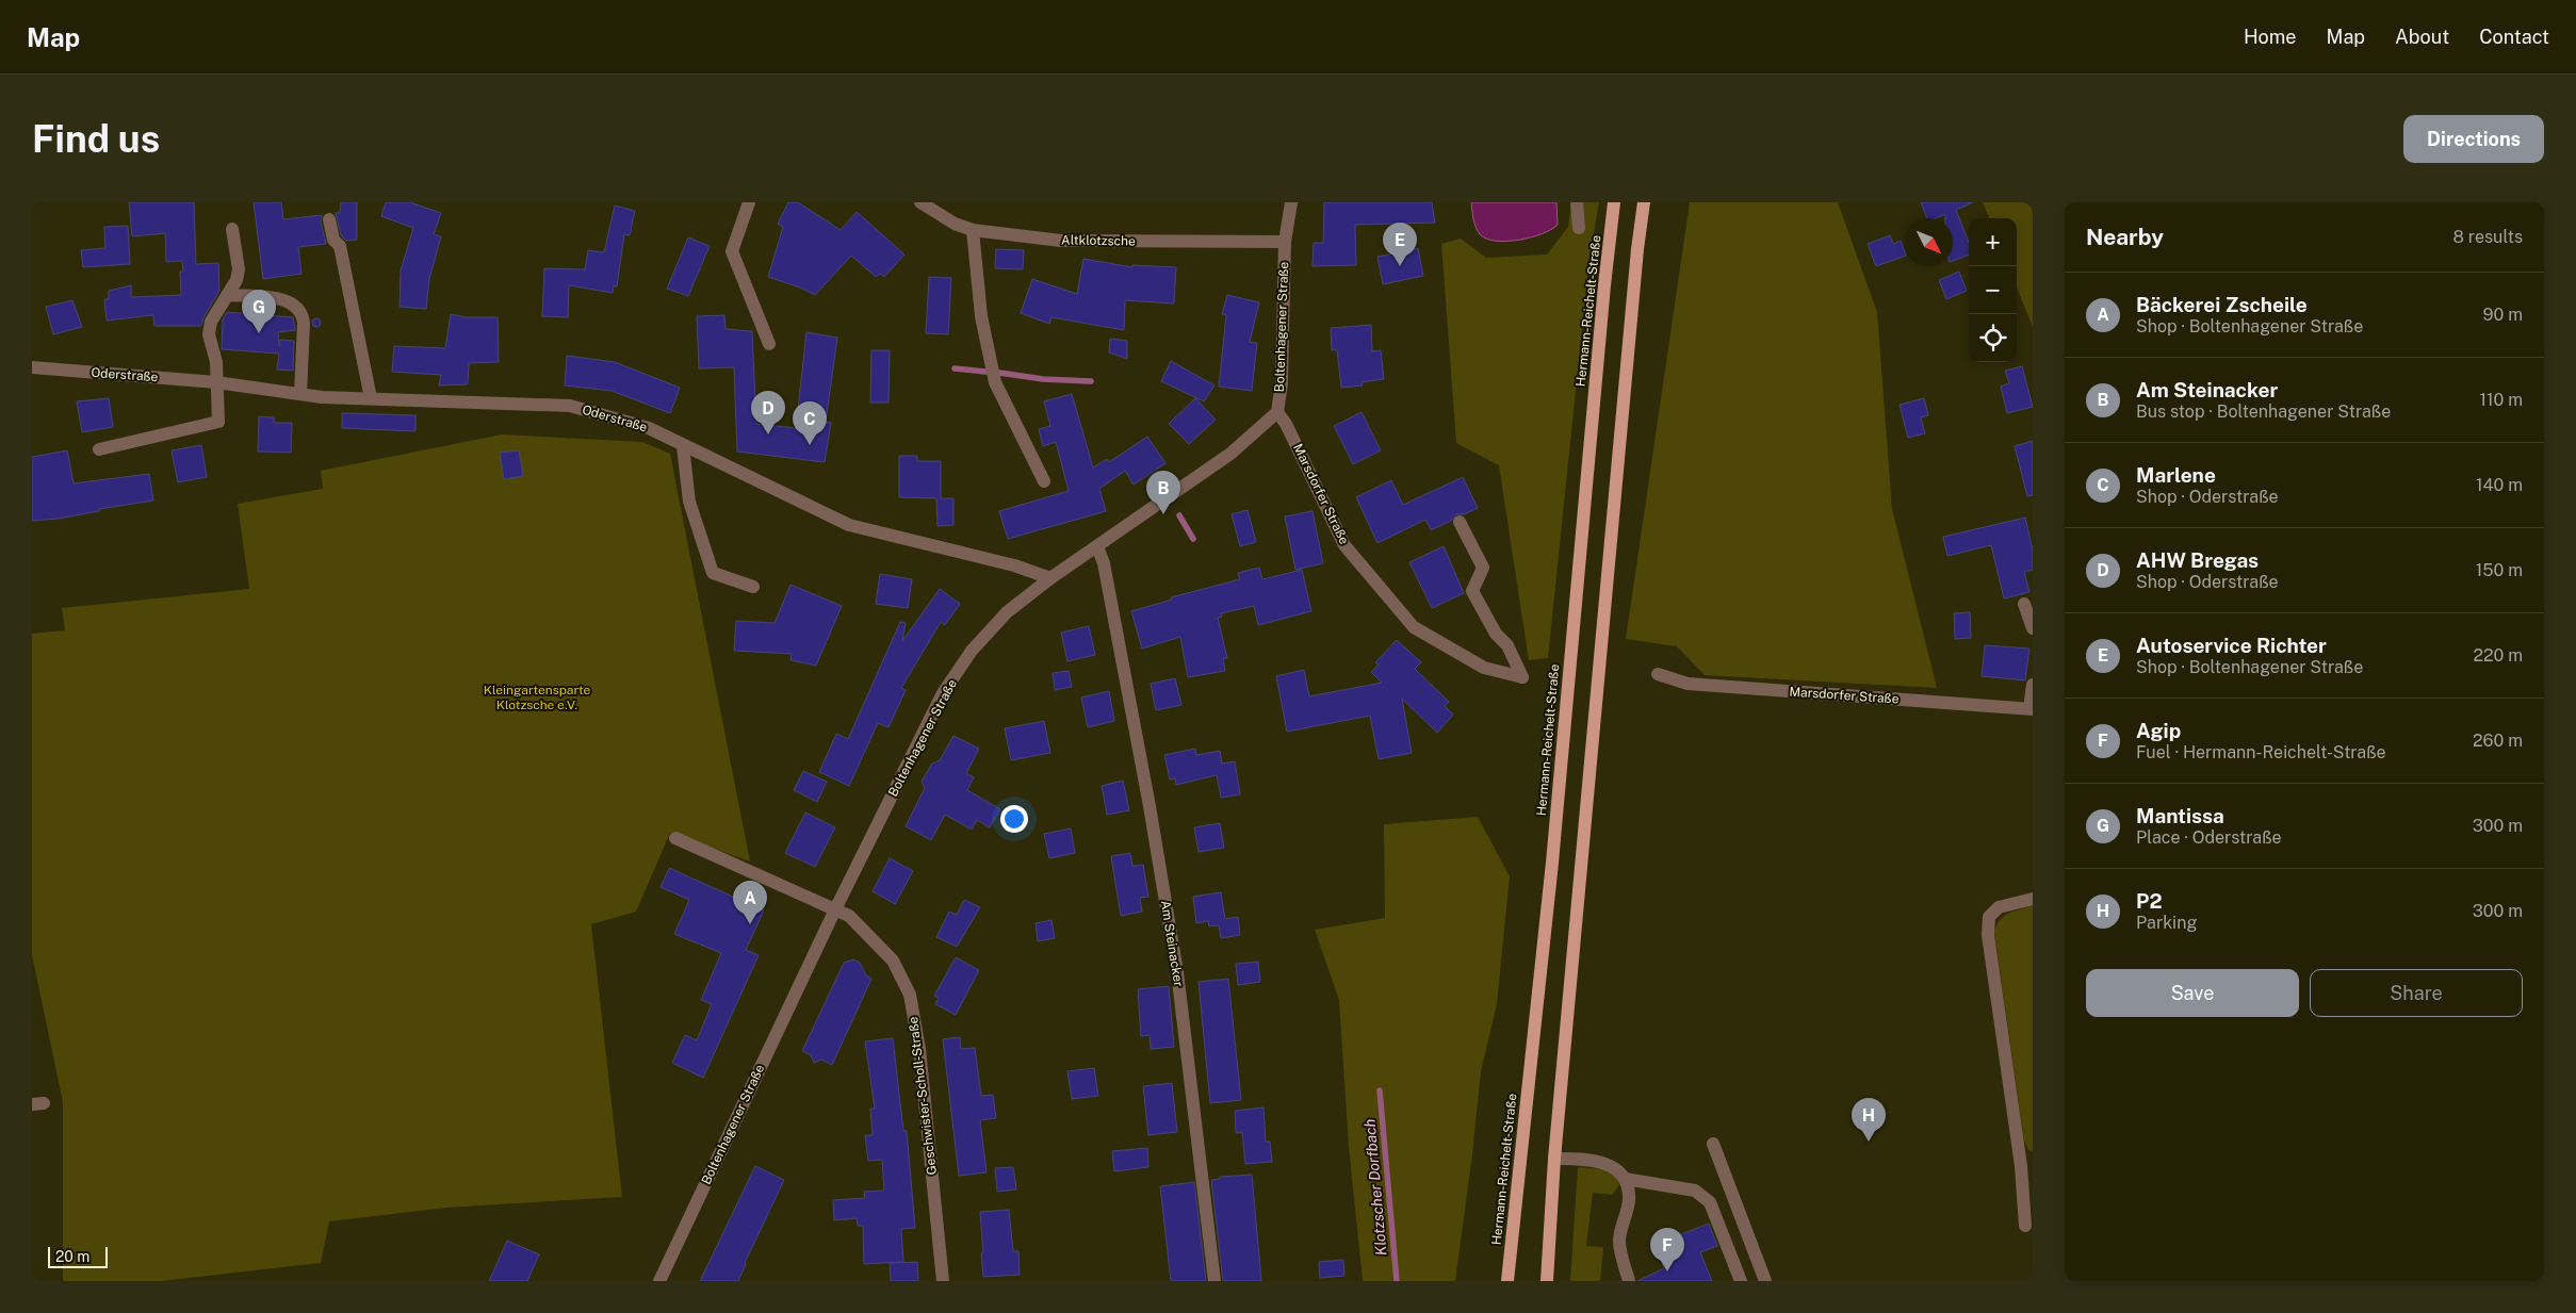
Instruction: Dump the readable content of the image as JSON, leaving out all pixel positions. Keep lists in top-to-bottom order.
{
  "streets": {
    "main road": ["Hermann-Reichelt-Straße"],
    "street": [
      "Altklotzsche",
      "Boltenhagener Straße",
      "Oderstraße",
      "Marsdorfer Straße",
      "Am Steinacker",
      "Geschwister-Scholl-Straße"
    ]
  },
  "crossings": [
    ["Altklotzsche", "Boltenhagener Straße"],
    ["Boltenhagener Straße", "Oderstraße"],
    ["Boltenhagener Straße", "Marsdorfer Straße"],
    ["Boltenhagener Straße", "Am Steinacker"],
    ["Boltenhagener Straße", "Geschwister-Scholl-Straße"]
  ],
  "water": ["Klotzscher Dorfbach"],
  "parks": ["Kleingartensparte Klotzsche e.V."],
  "scale_bar": "20 m",
  "north": "bottom right",
  "page": {
    "header": "Map",
    "nav": [
      "Home",
      "Map",
      "About",
      "Contact"
    ],
    "buttons": [
      "Directions",
      ["Save", "Share"]
    ],
    "title": "Find us",
    "heading": ["Nearby", "8 results"],
    "map_buttons": ["+", "−"],
    "pins": [
      "E",
      "G",
      "D",
      "C",
      "B",
      "A",
      "H",
      "F"
    ],
    "list": [
      {
        "mark": "A",
        "name": "Bäckerei Zscheile",
        "note": "Shop · Boltenhagener Straße",
        "value": "90 m"
      },
      {
        "mark": "B",
        "name": "Am Steinacker",
        "note": "Bus stop · Boltenhagener Straße",
        "value": "110 m"
      },
      {
        "mark": "C",
        "name": "Marlene",
        "note": "Shop · Oderstraße",
        "value": "140 m"
      },
      {
        "mark": "D",
        "name": "AHW Bregas",
        "note": "Shop · Oderstraße",
        "value": "150 m"
      },
      {
        "mark": "E",
        "name": "Autoservice Richter",
        "note": "Shop · Boltenhagener Straße",
        "value": "220 m"
      },
      {
        "mark": "F",
        "name": "Agip",
        "note": "Fuel · Hermann-Reichelt-Straße",
        "value": "260 m"
      },
      {
        "mark": "G",
        "name": "Mantissa",
        "note": "Place · Oderstraße",
        "value": "300 m"
      },
      {
        "mark": "H",
        "name": "P2",
        "note": "Parking",
        "value": "300 m"
      }
    ],
    "scale": "20 m"
  }
}
